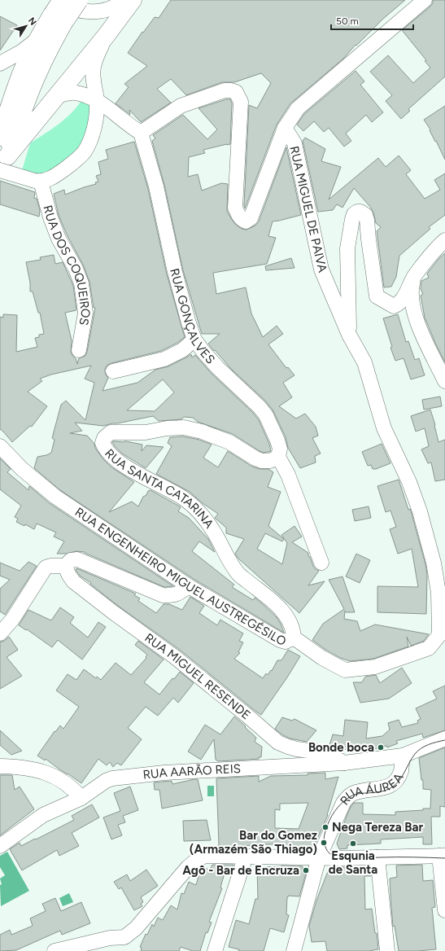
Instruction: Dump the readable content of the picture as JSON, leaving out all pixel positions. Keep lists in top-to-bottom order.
{
  "streets": {
    "street": [
      "RUA MIGUEL DE PAIVA",
      "RUA DOS COQUEIROS",
      "RUA GONÇALVES",
      "RUA SANTA CATARINA",
      "RUA ENGENHEIRO MIGUEL AUSTREGÉSILO",
      "RUA MIGUEL RESENDE",
      "RUA AARÃO REIS",
      "RUA ÁUREA"
    ]
  },
  "crossings": [
    ["RUA MIGUEL DE PAIVA", "RUA GONÇALVES"],
    ["RUA MIGUEL DE PAIVA", "RUA ENGENHEIRO MIGUEL AUSTREGÉSILO"],
    ["RUA GONÇALVES", "RUA SANTA CATARINA"],
    ["RUA SANTA CATARINA", "RUA ENGENHEIRO MIGUEL AUSTREGÉSILO"],
    ["RUA MIGUEL RESENDE", "RUA AARÃO REIS"],
    ["RUA AARÃO REIS", "RUA ÁUREA"]
  ],
  "places": [
    "Bonde boca",
    "Nega Tereza Bar",
    "Bar do Gomez (Armazém São Thiago)",
    "Esqunia de Santa",
    "Agô - Bar de Encruza"
  ],
  "scale_bar": "50 m",
  "north": "top right"
}
